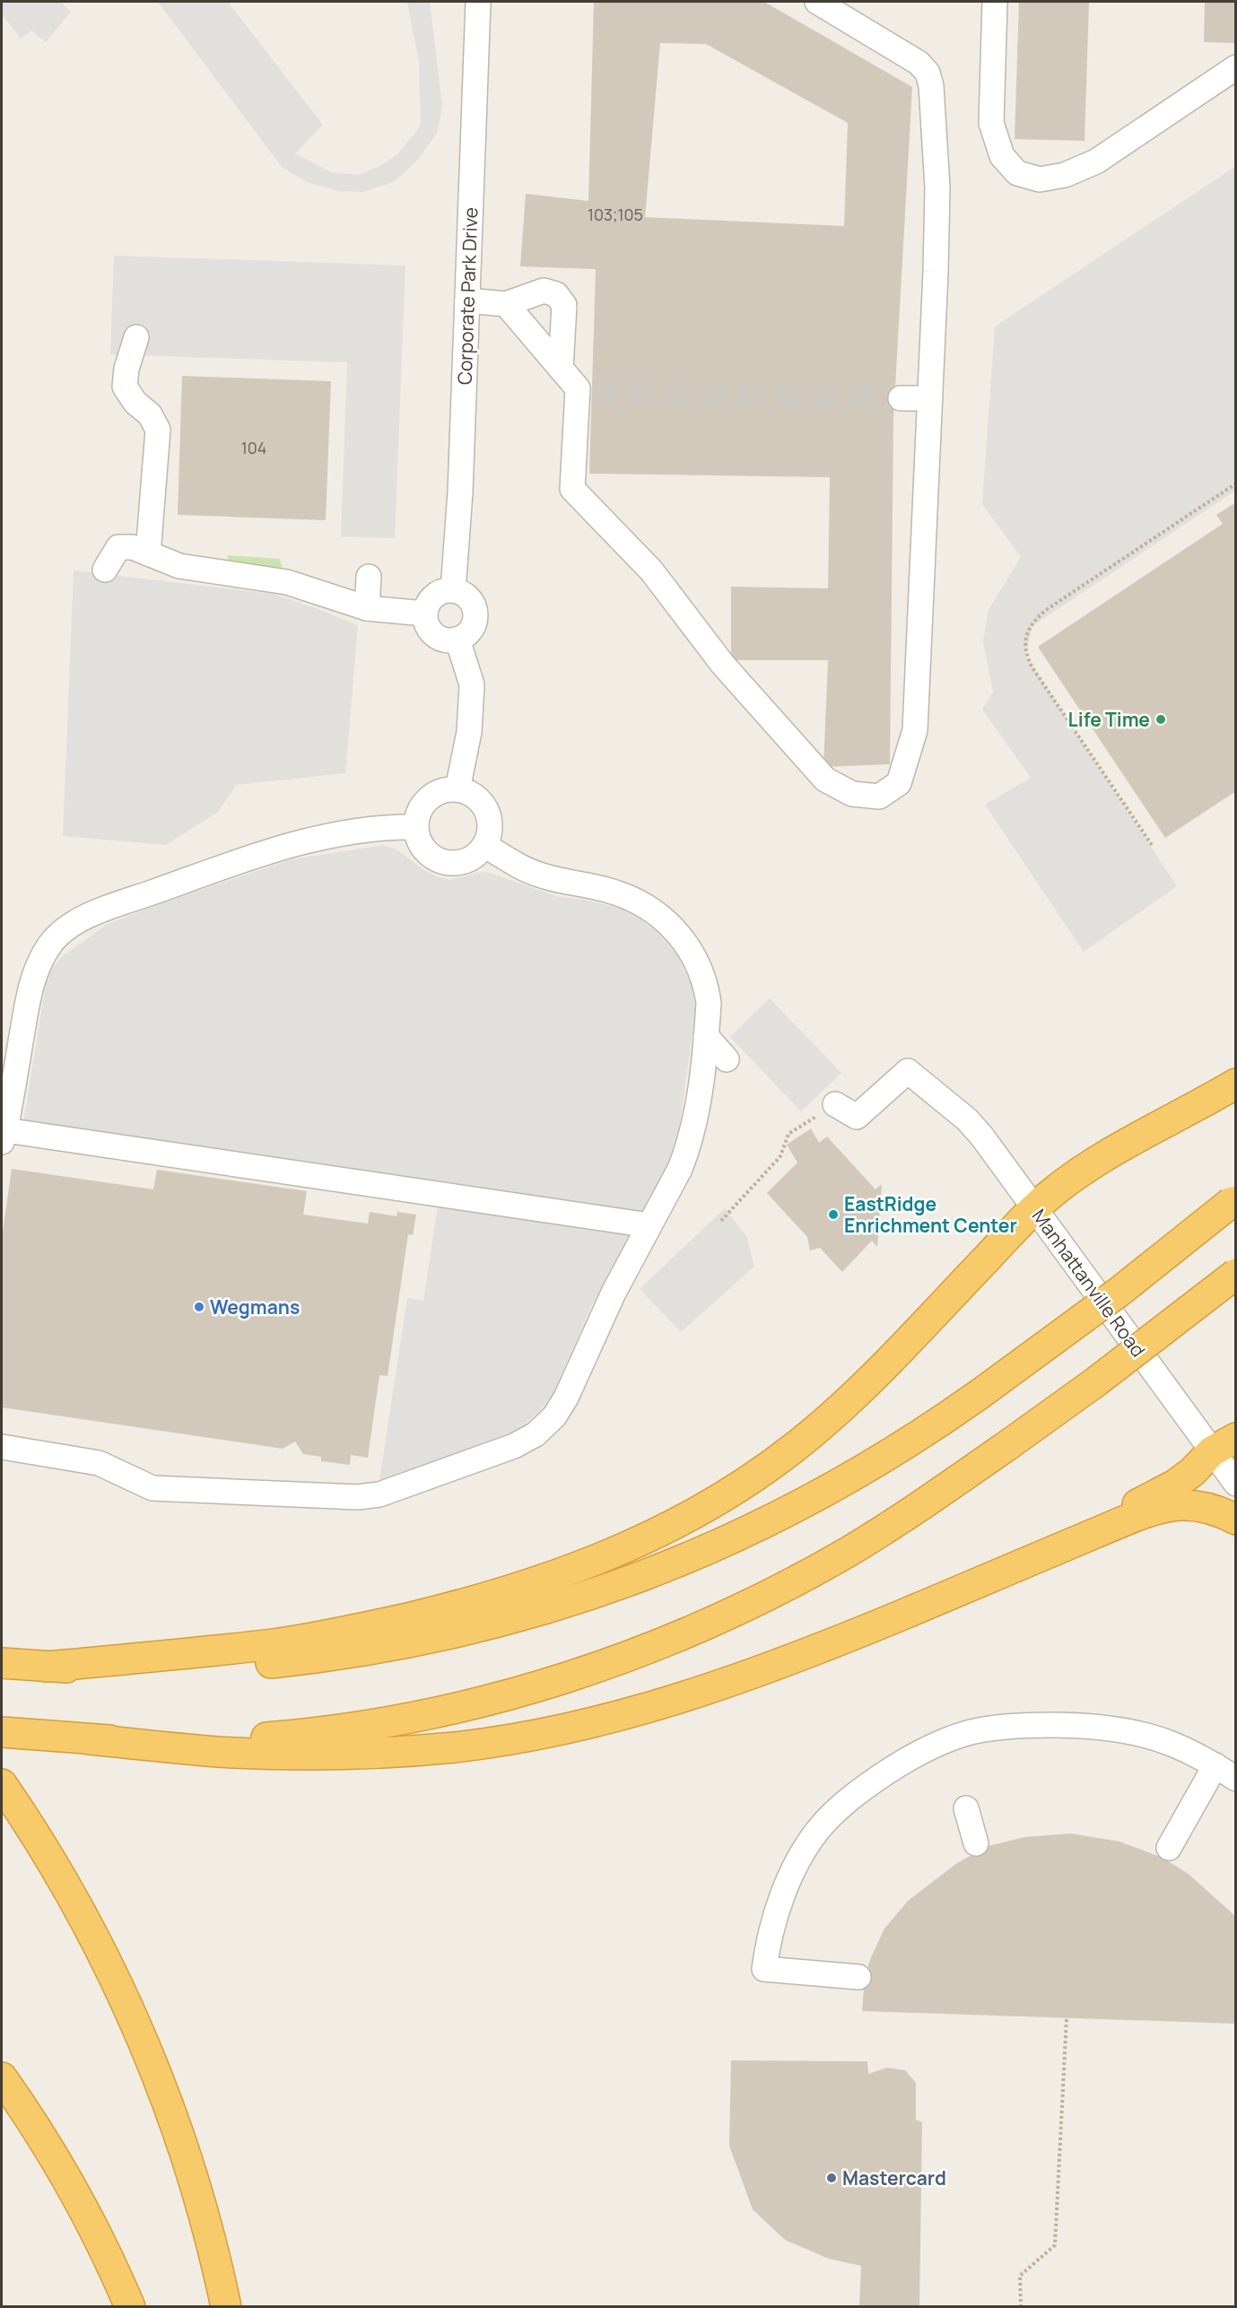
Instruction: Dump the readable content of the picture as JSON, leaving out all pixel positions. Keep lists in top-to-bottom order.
{
  "streets": {
    "street": ["Corporate Park Drive", "Manhattanville Road"]
  },
  "places": [
    "Life Time",
    "EastRidge Enrichment Center",
    "Wegmans",
    "Mastercard"
  ],
  "house_numbers": ["103;105", "104"]
}
